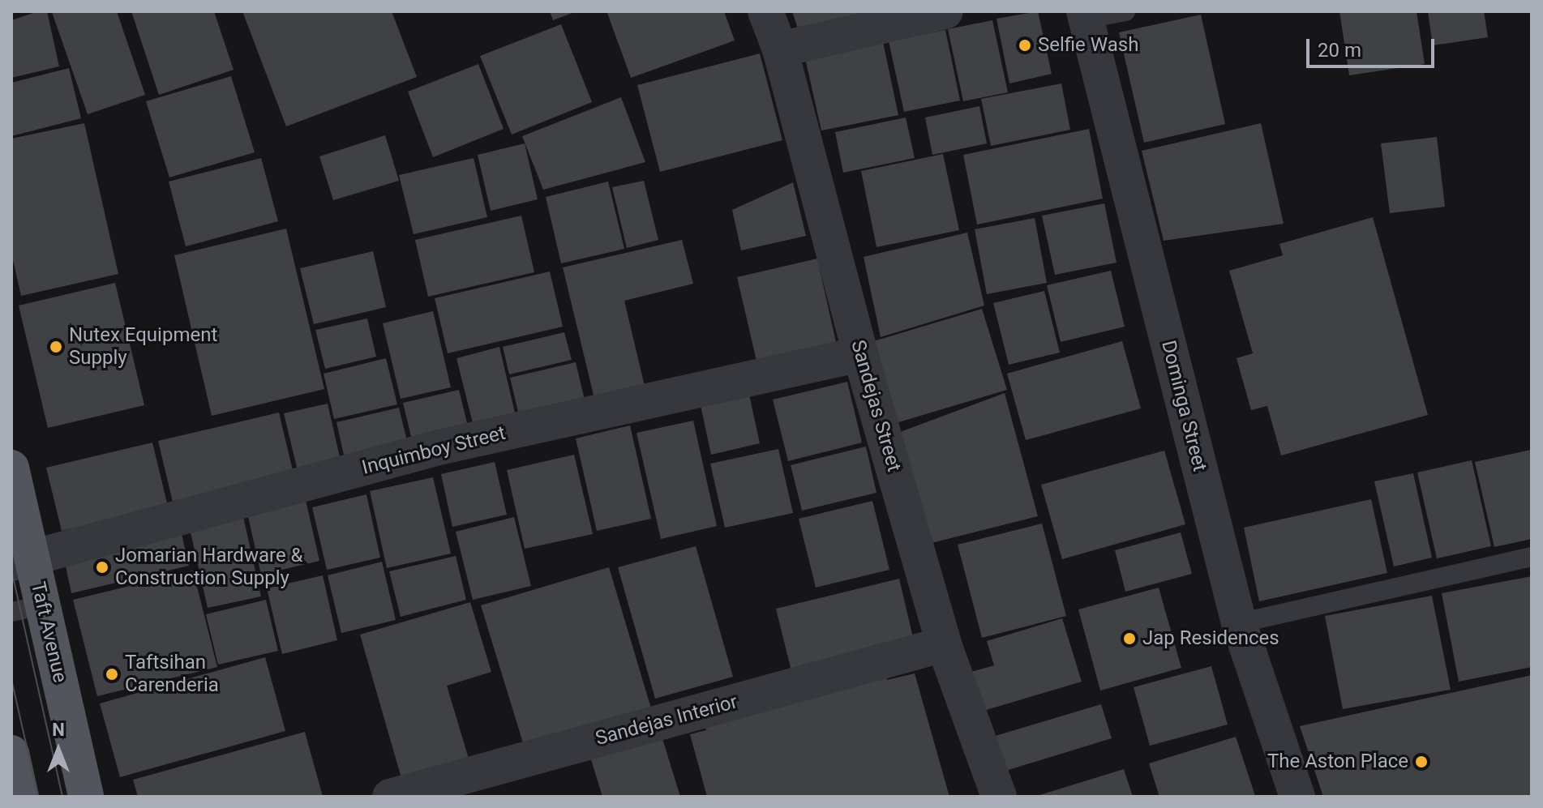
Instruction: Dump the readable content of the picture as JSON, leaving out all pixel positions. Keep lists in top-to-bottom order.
{
  "streets": {
    "main road": ["Taft Avenue"],
    "street": [
      "Sandejas Street",
      "Dominga Street",
      "Inquimboy Street",
      "Sandejas Interior"
    ]
  },
  "crossings": [
    ["Sandejas Street", "Inquimboy Street"],
    ["Sandejas Street", "Sandejas Interior"],
    ["Inquimboy Street", "Taft Avenue"]
  ],
  "places": [
    "Selfie Wash",
    "Nutex Equipment Supply",
    "Jomarian Hardware & Construction Supply",
    "Jap Residences",
    "Taftsihan Carenderia",
    "The Aston Place"
  ],
  "scale_bar": "20 m",
  "north": "top"
}
